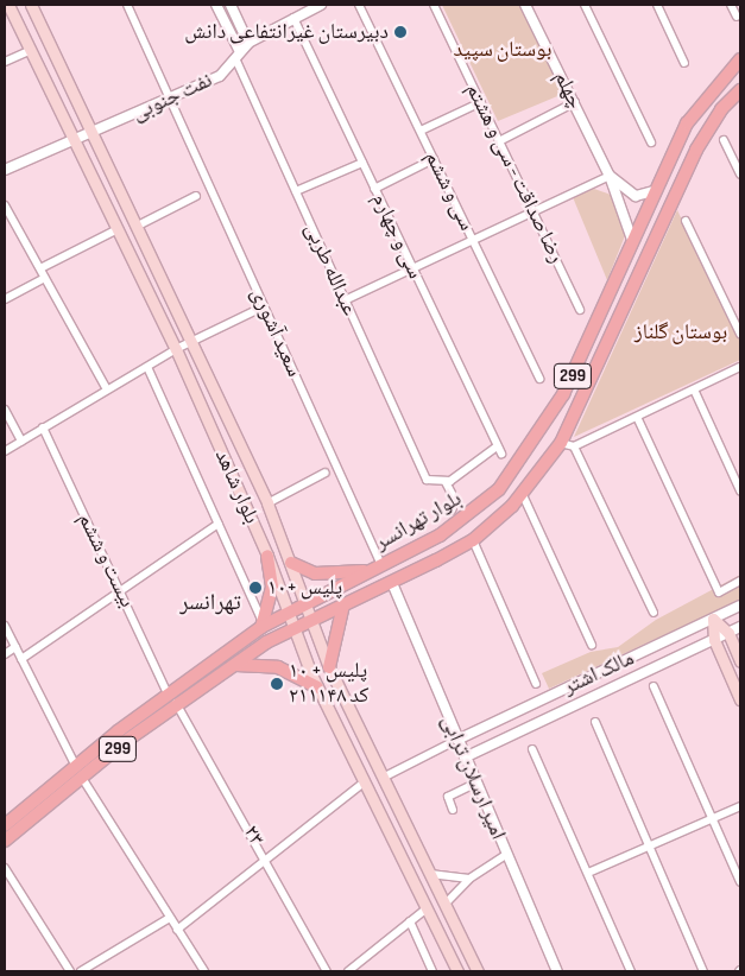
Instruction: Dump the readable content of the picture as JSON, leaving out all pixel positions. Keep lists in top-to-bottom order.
{
  "streets": {
    "main road": ["299", "بلوار شاهد", "بلوار تهرانسر"],
    "street": [
      "چهلم",
      "نفت جنوبی",
      "رضا صداقت - سی و هشتم",
      "سی و ششم",
      "سی و چهارم",
      "عبدالله طربی",
      "سعید آشوری",
      "بیست و ششم",
      "مالک اشتر",
      "امیر ارسلان ترابی",
      "۲۳"
    ]
  },
  "crossings": [
    ["چهلم", "بلوار تهرانسر"],
    ["نفت جنوبی", "سی و چهارم"],
    ["نفت جنوبی", "عبدالله طربی"],
    ["نفت جنوبی", "سعید آشوری"],
    ["نفت جنوبی", "بلوار شاهد"],
    ["سی و چهارم", "عبدالله طربی"],
    ["سعید آشوری", "بلوار تهرانسر"],
    ["بلوار شاهد", "بلوار تهرانسر"],
    ["بلوار تهرانسر", "بیست و ششم"],
    ["بلوار تهرانسر", "امیر ارسلان ترابی"],
    ["بلوار تهرانسر", "۲۳"],
    ["مالک اشتر", "امیر ارسلان ترابی"]
  ],
  "districts": ["تهرانسر"],
  "parks": ["بوستان سپید", "بوستان گلناز"],
  "places": ["دبیرستان غیرانتفاعی دانش", "پلیس +۱۰", "پلیس + ۱۰ کد ۲۱۱۱۴۸"]
}
